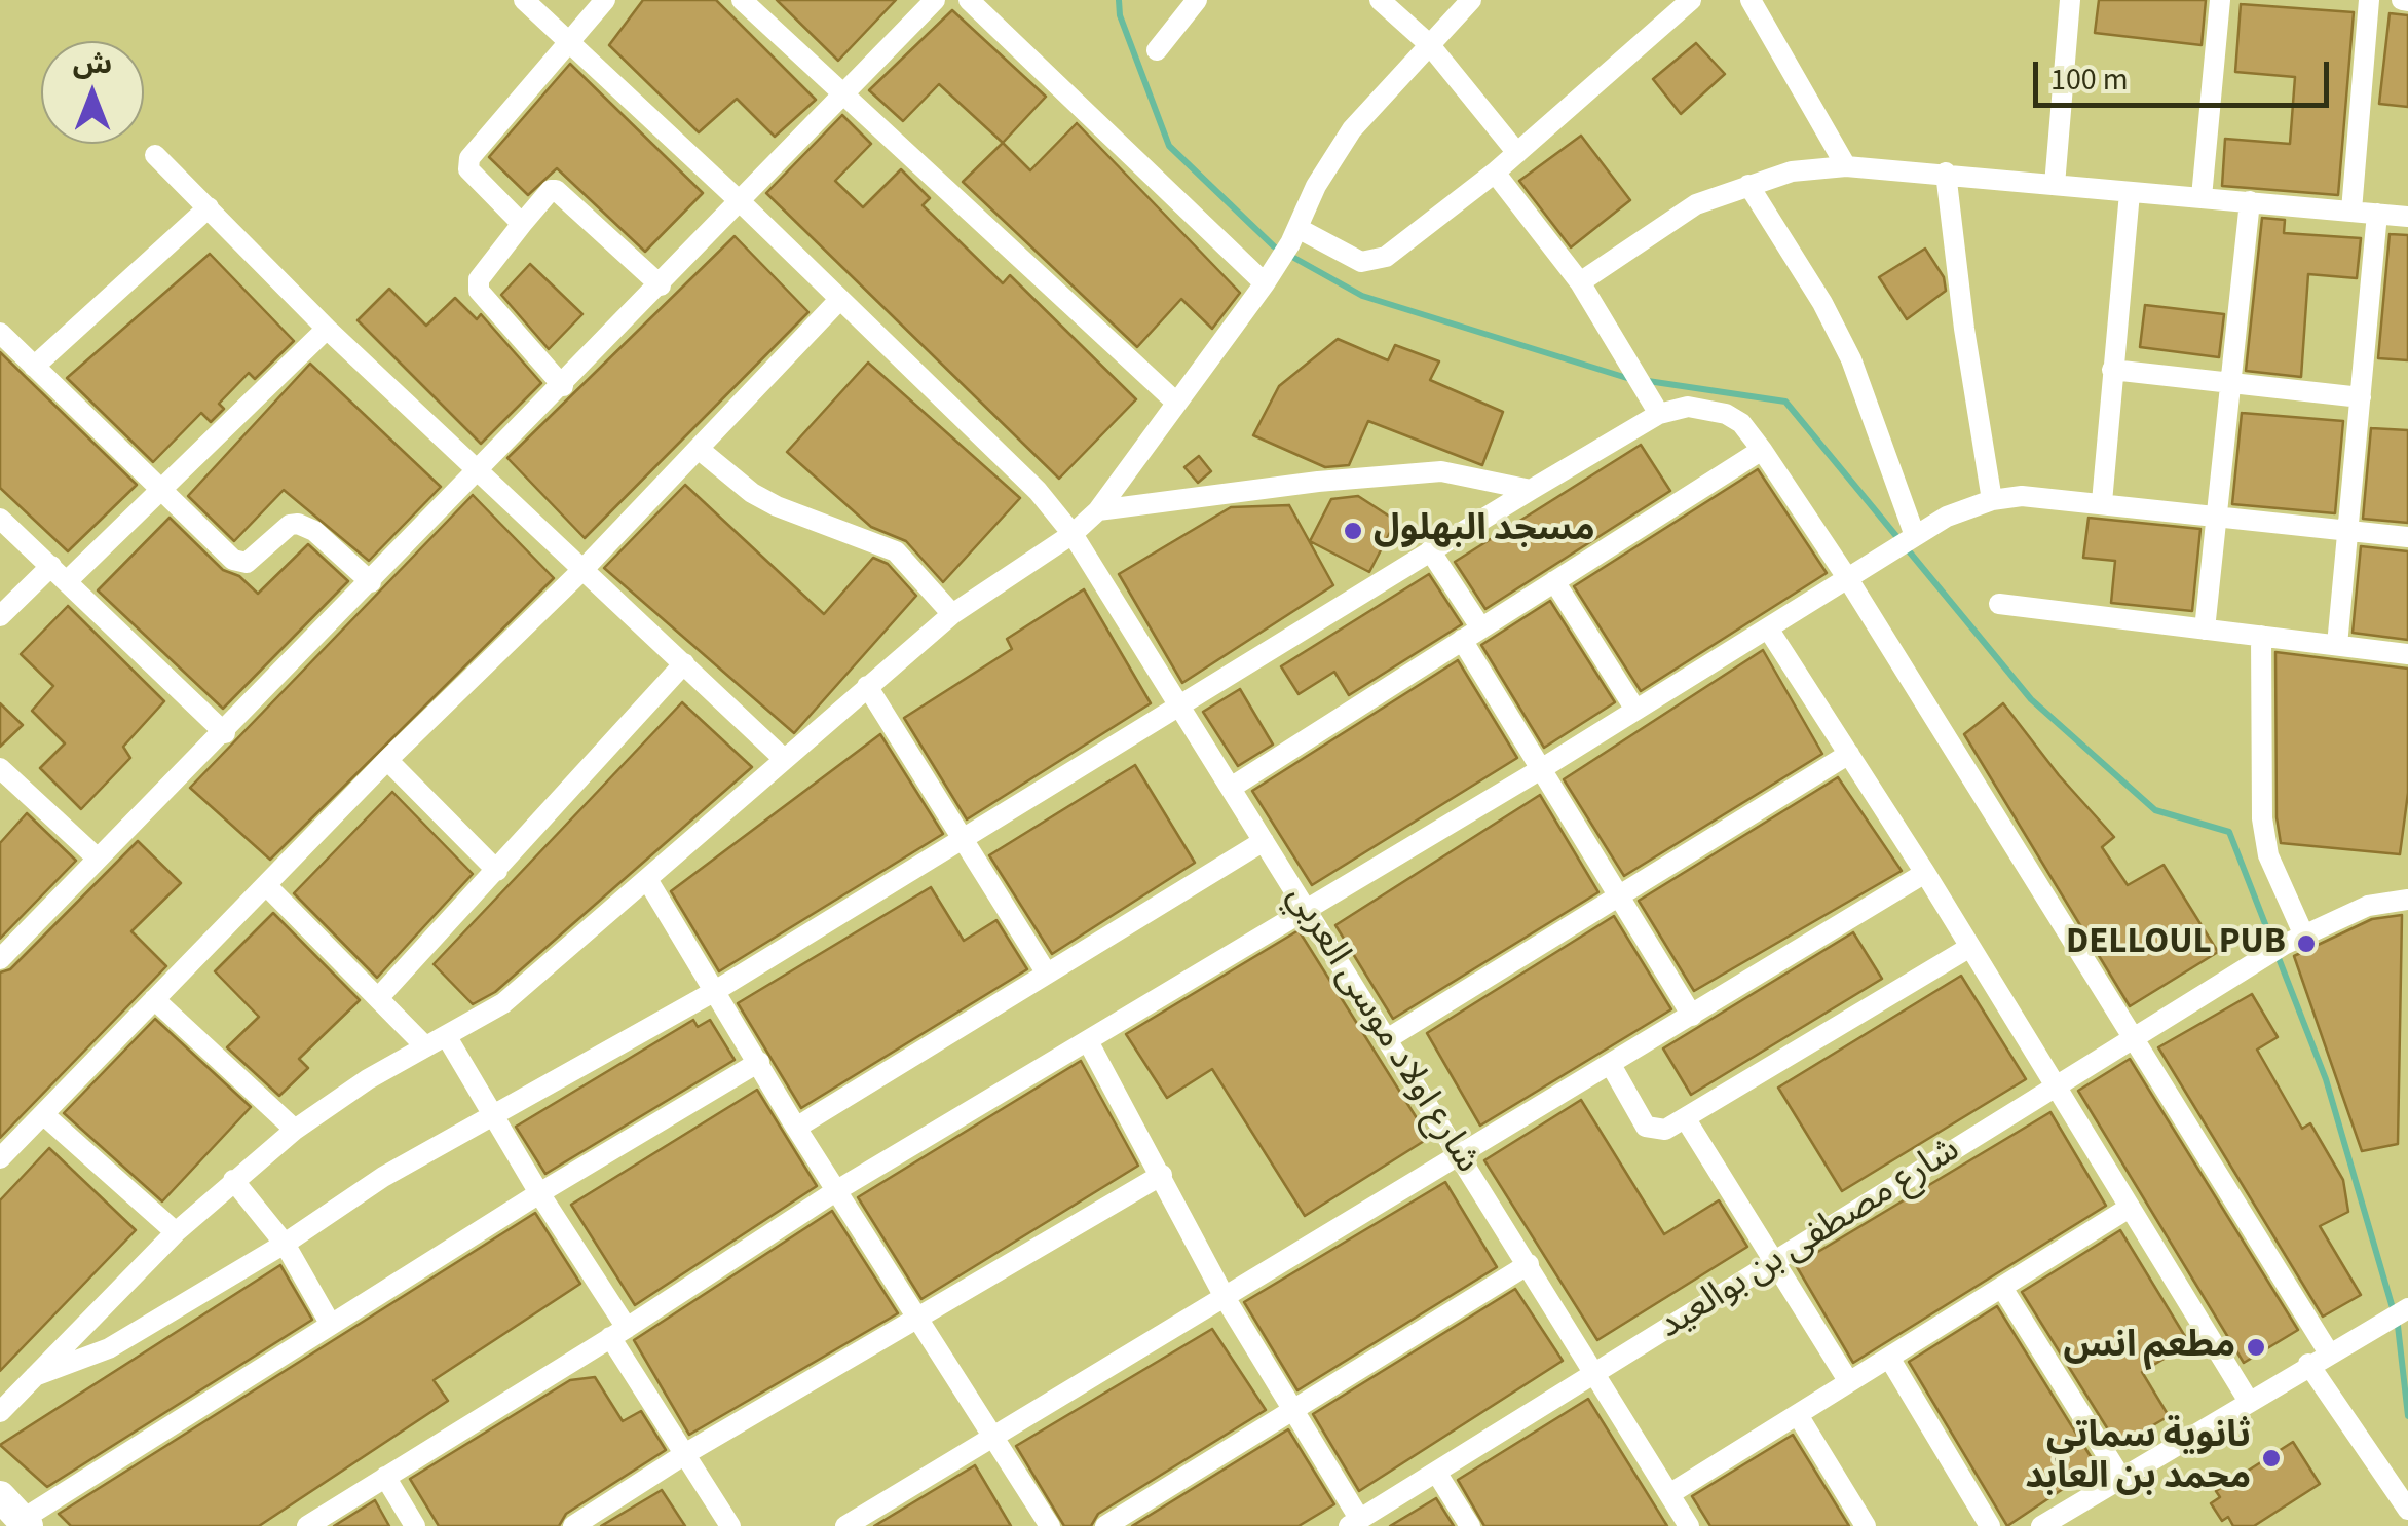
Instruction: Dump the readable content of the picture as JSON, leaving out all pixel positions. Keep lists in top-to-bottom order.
{
  "streets": {
    "street": ["شارع اولاد موسى العربي", "شارع مصطفى بن بوالعيد"]
  },
  "crossings": [
    ["شارع اولاد موسى العربي", "شارع مصطفى بن بوالعيد"]
  ],
  "places": [
    "مسجد البهلول",
    "DELLOUL PUB",
    "مطعم انس",
    "ثانوية سماتي محمد بن العابد"
  ],
  "scale_bar": "100 m",
  "north": "top"
}
